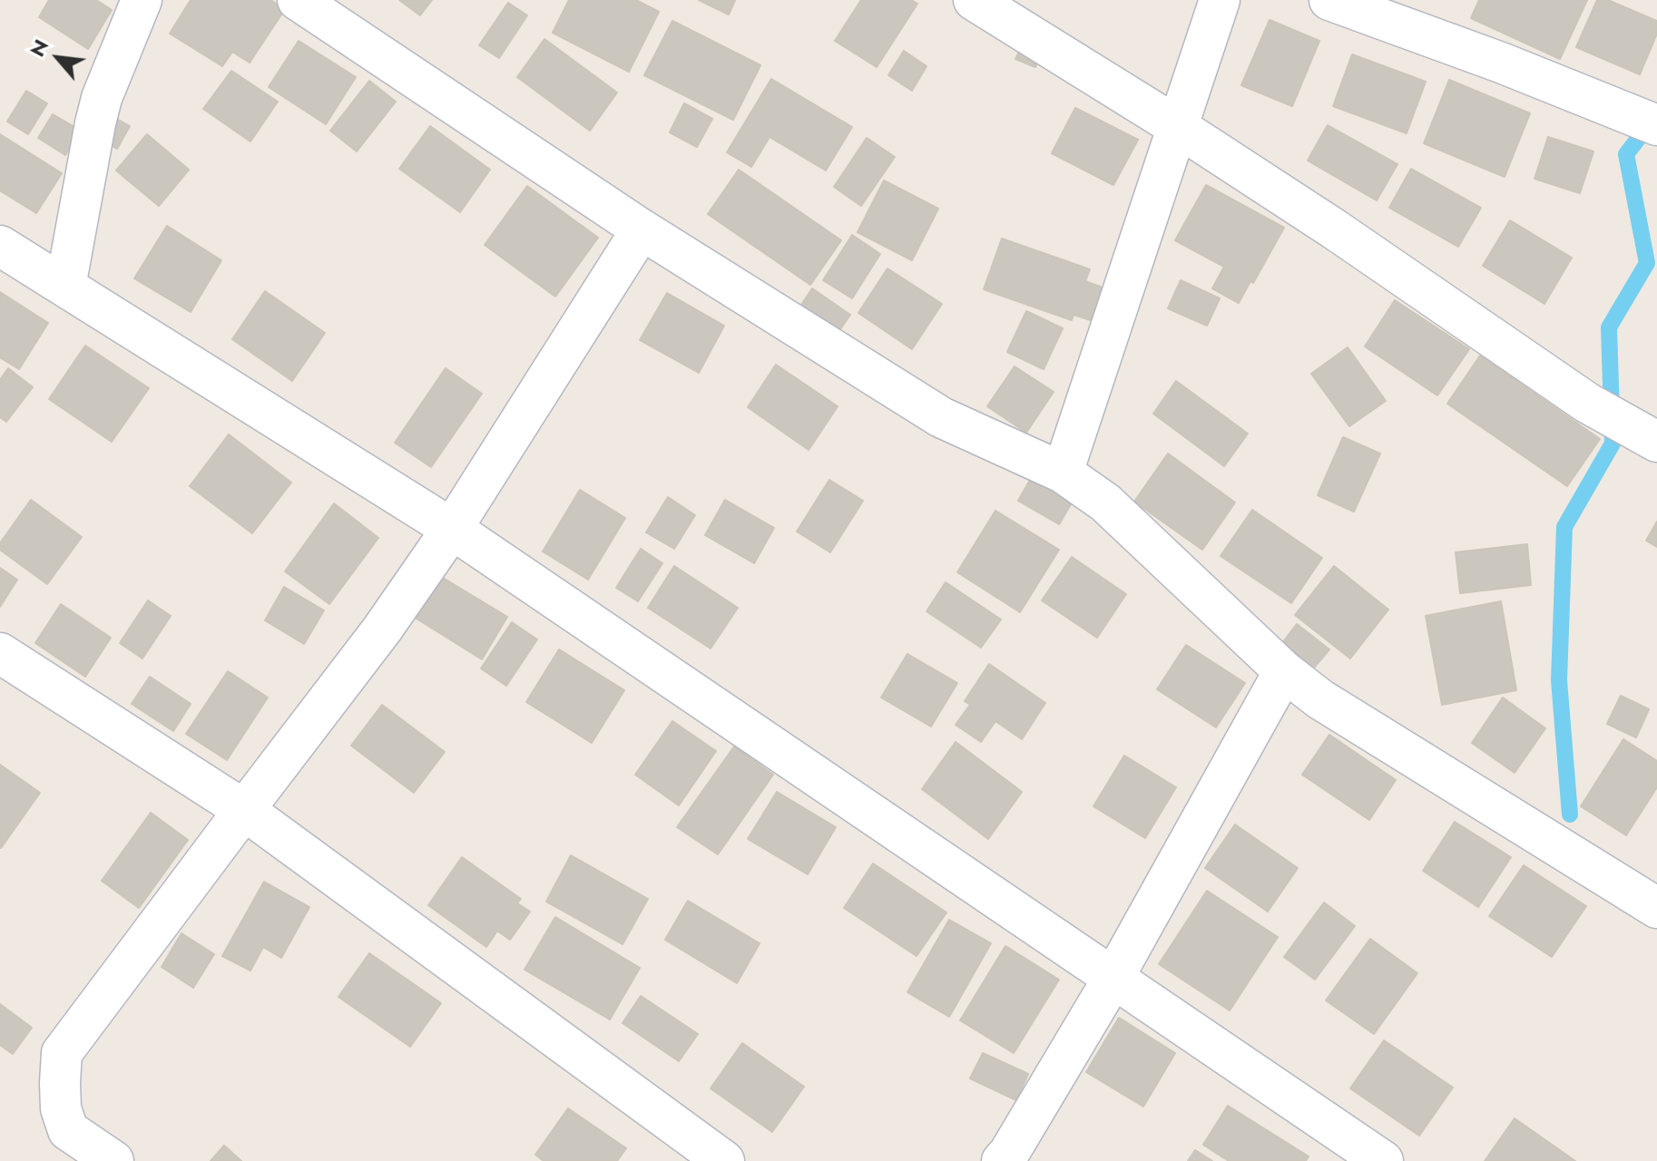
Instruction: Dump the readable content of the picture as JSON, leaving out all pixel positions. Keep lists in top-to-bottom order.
{
  "north": "top left"
}
